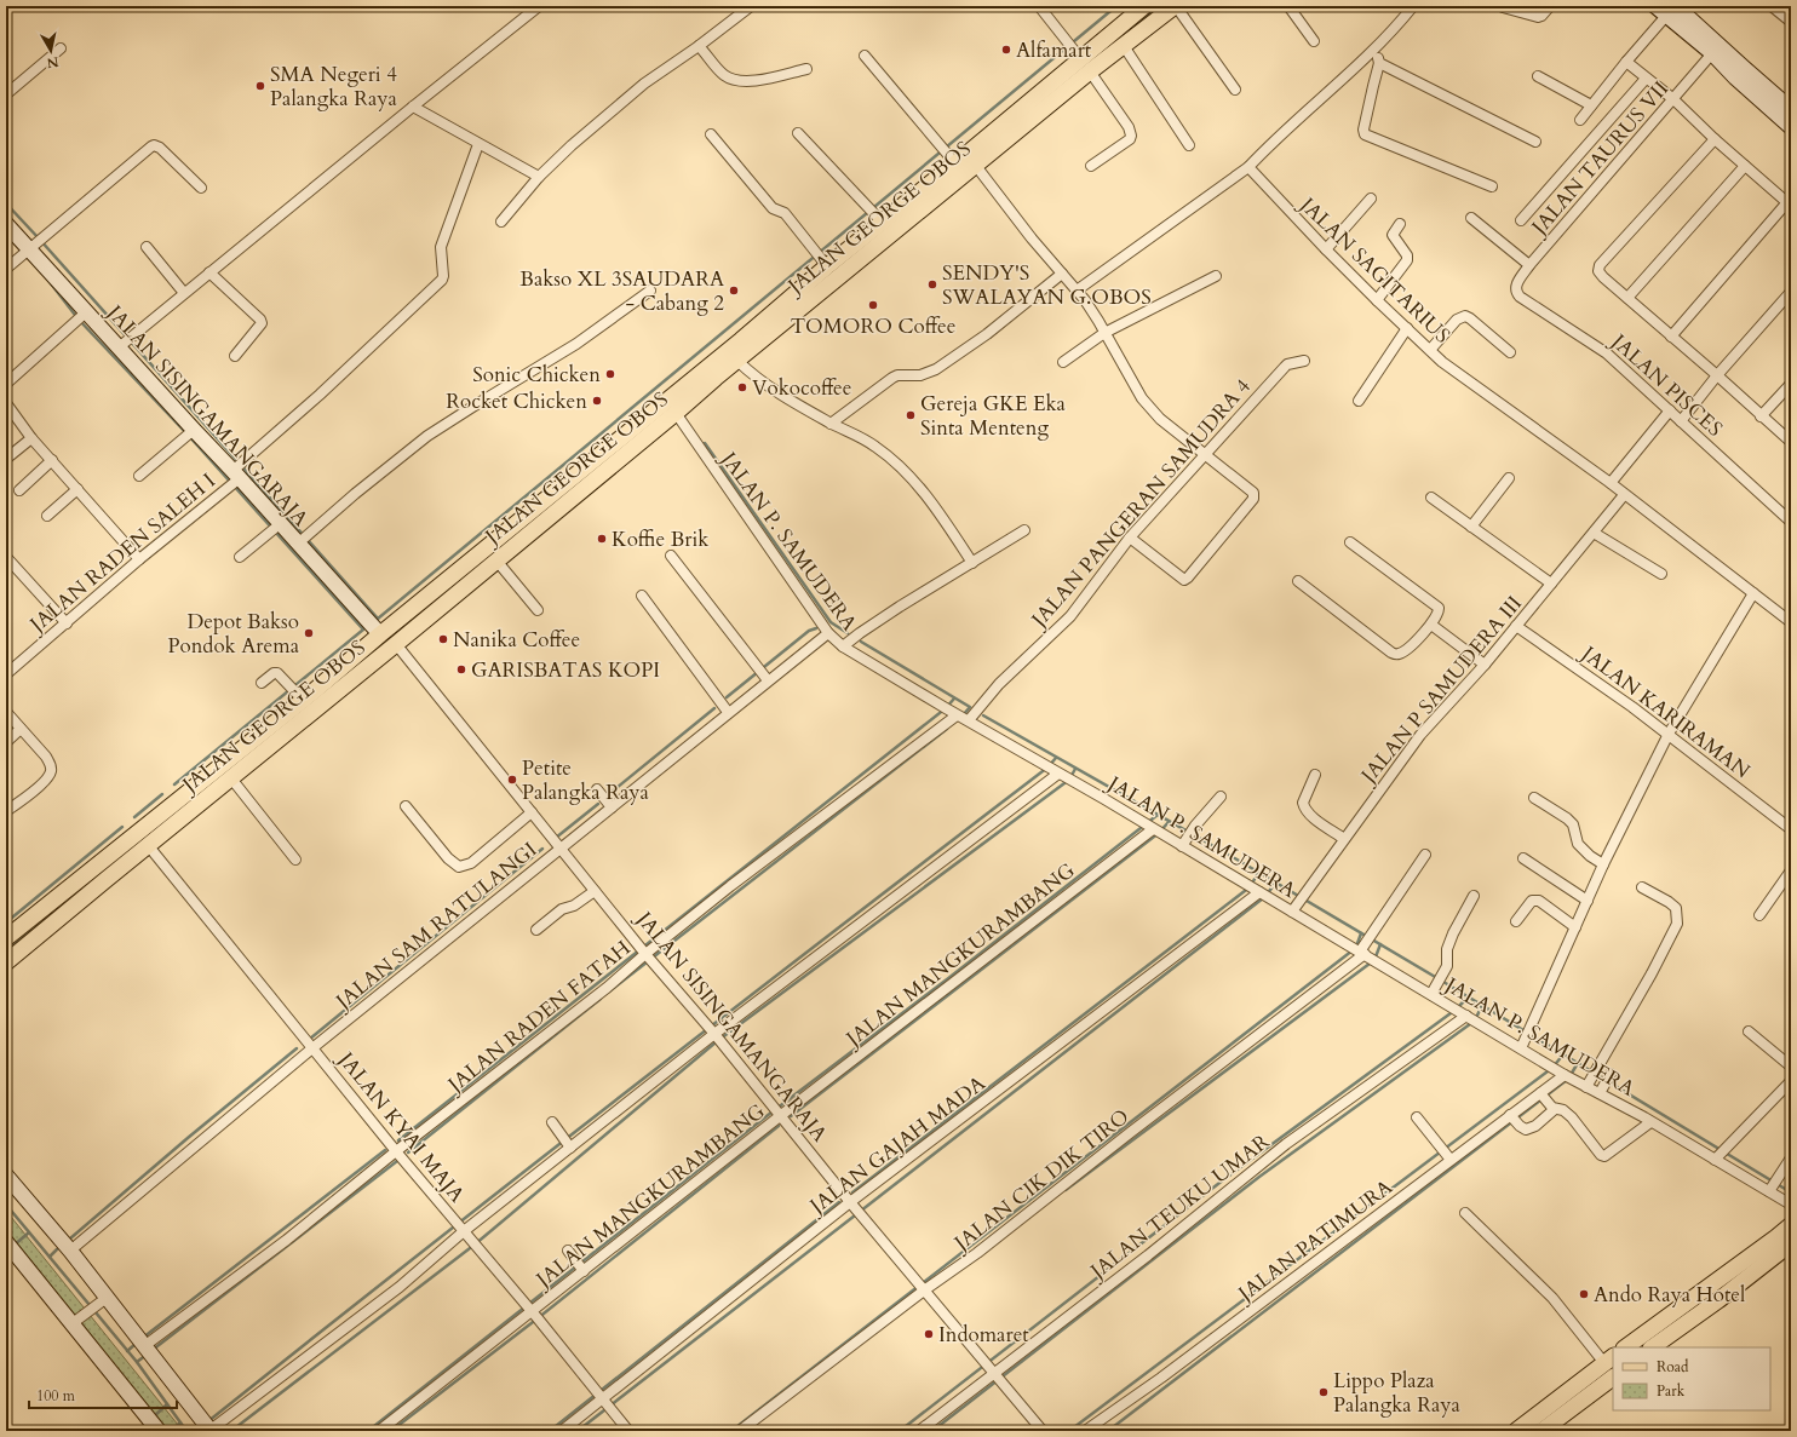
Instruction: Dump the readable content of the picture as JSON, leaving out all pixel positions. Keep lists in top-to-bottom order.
{
  "streets": {
    "main road": ["JALAN GEORGE OBOS"],
    "street": [
      "JALAN TAURUS VII",
      "JALAN SAGITARIUS",
      "JALAN PISCES",
      "JALAN SISINGAMANGARAJA",
      "JALAN PANGERAN SAMUDRA 4",
      "JALAN P. SAMUDERA",
      "JALAN RADEN SALEH I",
      "JALAN P SAMUDERA III",
      "JALAN KARIRAMAN",
      "JALAN SAM RATULANGI",
      "JALAN MANGKURAMBANG",
      "JALAN RADEN FATAH",
      "JALAN KYAI MAJA",
      "JALAN GAJAH MADA",
      "JALAN CIK DIK TIRO",
      "JALAN TEUKU UMAR",
      "JALAN PATIMURA"
    ]
  },
  "crossings": [
    ["JALAN TAURUS VII", "JALAN PISCES"],
    ["JALAN GEORGE OBOS", "JALAN SISINGAMANGARAJA"],
    ["JALAN GEORGE OBOS", "JALAN P. SAMUDERA"],
    ["JALAN GEORGE OBOS", "JALAN KYAI MAJA"],
    ["JALAN SAGITARIUS", "JALAN P SAMUDERA III"],
    ["JALAN SISINGAMANGARAJA", "JALAN RADEN SALEH I"],
    ["JALAN SISINGAMANGARAJA", "JALAN SAM RATULANGI"],
    ["JALAN SISINGAMANGARAJA", "JALAN MANGKURAMBANG"],
    ["JALAN SISINGAMANGARAJA", "JALAN RADEN FATAH"],
    ["JALAN SISINGAMANGARAJA", "JALAN GAJAH MADA"],
    ["JALAN SISINGAMANGARAJA", "JALAN CIK DIK TIRO"],
    ["JALAN SISINGAMANGARAJA", "JALAN TEUKU UMAR"],
    ["JALAN PANGERAN SAMUDRA 4", "JALAN P. SAMUDERA"],
    ["JALAN P. SAMUDERA", "JALAN P SAMUDERA III"],
    ["JALAN P. SAMUDERA", "JALAN SAM RATULANGI"],
    ["JALAN P. SAMUDERA", "JALAN MANGKURAMBANG"],
    ["JALAN P. SAMUDERA", "JALAN RADEN FATAH"],
    ["JALAN P. SAMUDERA", "JALAN GAJAH MADA"],
    ["JALAN P. SAMUDERA", "JALAN CIK DIK TIRO"],
    ["JALAN P. SAMUDERA", "JALAN TEUKU UMAR"],
    ["JALAN P. SAMUDERA", "JALAN PATIMURA"],
    ["JALAN P SAMUDERA III", "JALAN KARIRAMAN"],
    ["JALAN SAM RATULANGI", "JALAN KYAI MAJA"],
    ["JALAN MANGKURAMBANG", "JALAN KYAI MAJA"],
    ["JALAN RADEN FATAH", "JALAN KYAI MAJA"],
    ["JALAN KYAI MAJA", "JALAN GAJAH MADA"]
  ],
  "places": [
    "Alfamart",
    "SMA Negeri 4 Palangka Raya",
    "SENDY'S SWALAYAN G.OBOS",
    "Bakso XL 3SAUDARA - Cabang 2",
    "TOMORO Coffee",
    "Sonic Chicken",
    "Vokocoffee",
    "Rocket Chicken",
    "Gereja GKE Eka Sinta Menteng",
    "Koffie Brik",
    "Depot Bakso Pondok Arema",
    "Nanika Coffee",
    "GARISBATAS KOPI",
    "Petite Palangka Raya",
    "Ando Raya Hotel",
    "Indomaret",
    "Lippo Plaza Palangka Raya"
  ],
  "legend": ["Road", "Park"],
  "scale_bar": "100 m",
  "north": "bottom"
}
